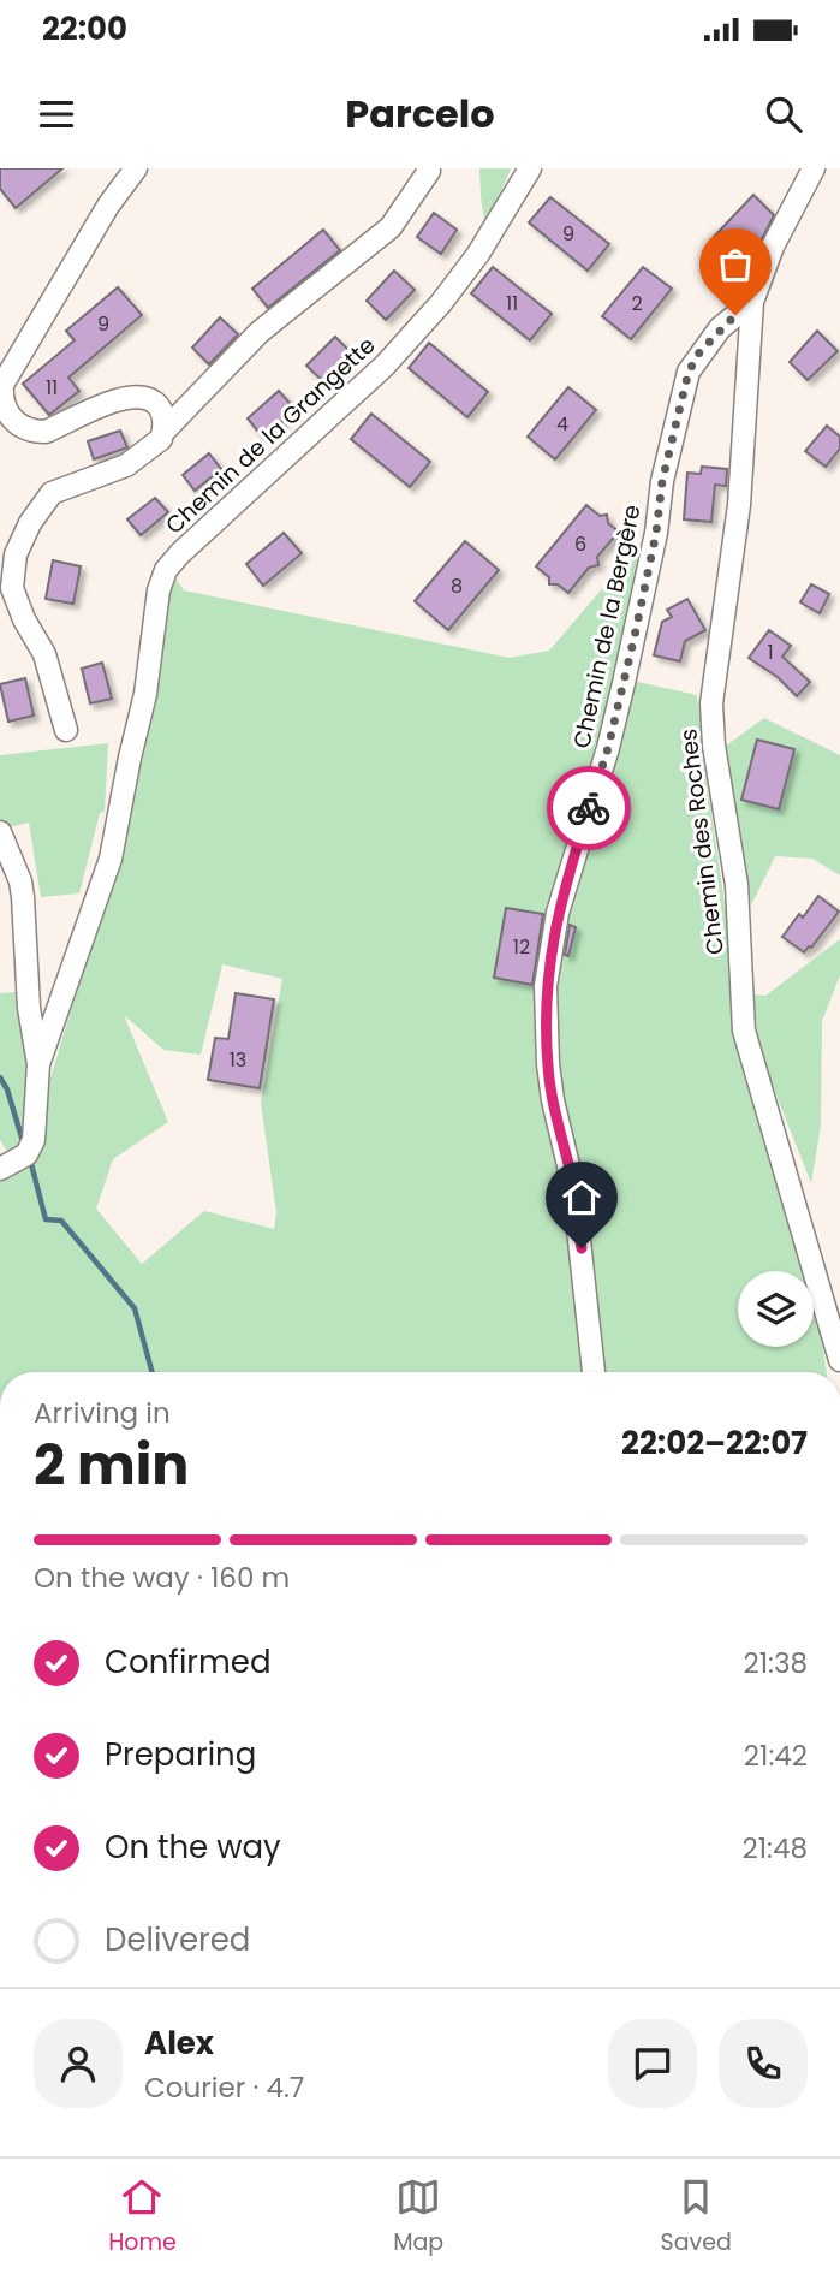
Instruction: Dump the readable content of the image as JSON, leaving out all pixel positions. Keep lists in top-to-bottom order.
{
  "streets": {
    "street": ["Chemin de la Grangette", "Chemin de la Bergère", "Chemin des Roches"]
  },
  "crossings": [
    ["Chemin de la Bergère", "Chemin des Roches"]
  ],
  "house_numbers": [
    "9",
    "11",
    "2",
    "9",
    "11",
    "4",
    "6",
    "8",
    "1",
    "12",
    "13"
  ],
  "page": {
    "status": "22:00",
    "header": "Parcelo",
    "heading": ["2 min", "Arriving in", "22:02–22:07"],
    "panel": ["Alex", "Courier · 4.7"],
    "bar": "On the way · 160 m",
    "list": [
      ["Confirmed", "21:38"],
      ["Preparing", "21:42"],
      ["On the way", "21:48"],
      "Delivered"
    ],
    "tabs": ["Home", "Map", "Saved"]
  }
}
